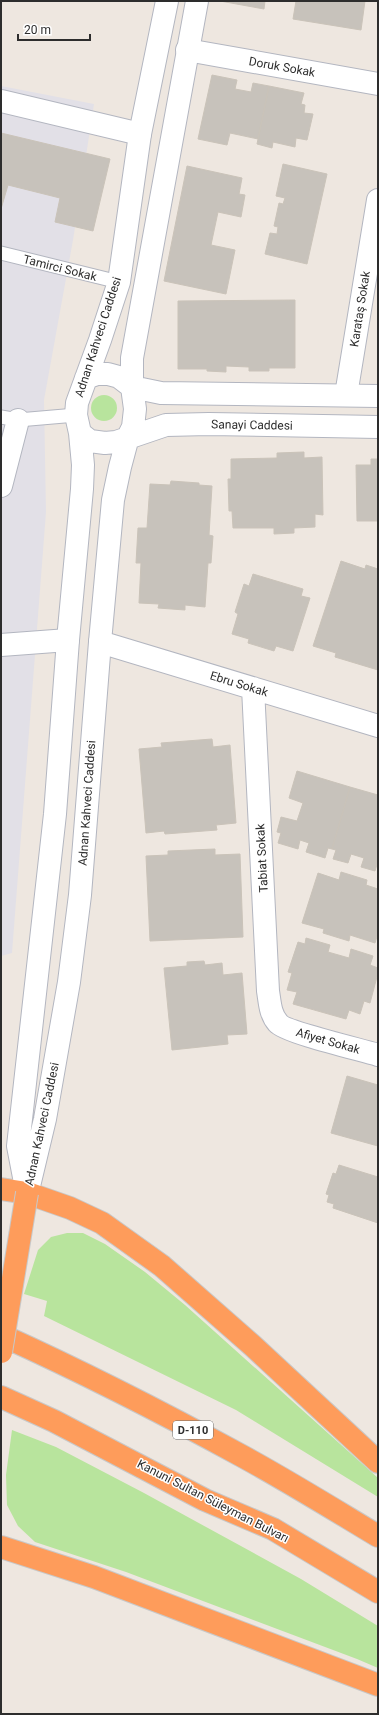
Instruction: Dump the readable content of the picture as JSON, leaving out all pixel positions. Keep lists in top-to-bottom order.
{
  "streets": {
    "highway": ["D-110", "Kanuni Sultan Süleyman Bulvarı"],
    "main road": [
      "Doruk Sokak",
      "Karataş Sokak",
      "Adnan Kahveci Caddesi",
      "Sanayi Caddesi",
      "Ebru Sokak",
      "Tabiat Sokak",
      "Afiyet Sokak"
    ],
    "lane": ["Tamirci Sokak"]
  },
  "crossings": [
    ["Doruk Sokak", "Adnan Kahveci Caddesi"],
    ["Tamirci Sokak", "Adnan Kahveci Caddesi"],
    ["Adnan Kahveci Caddesi", "Sanayi Caddesi"],
    ["Adnan Kahveci Caddesi", "Ebru Sokak"],
    ["Ebru Sokak", "Tabiat Sokak"],
    ["Tabiat Sokak", "Afiyet Sokak"]
  ],
  "scale_bar": "20 m"
}
